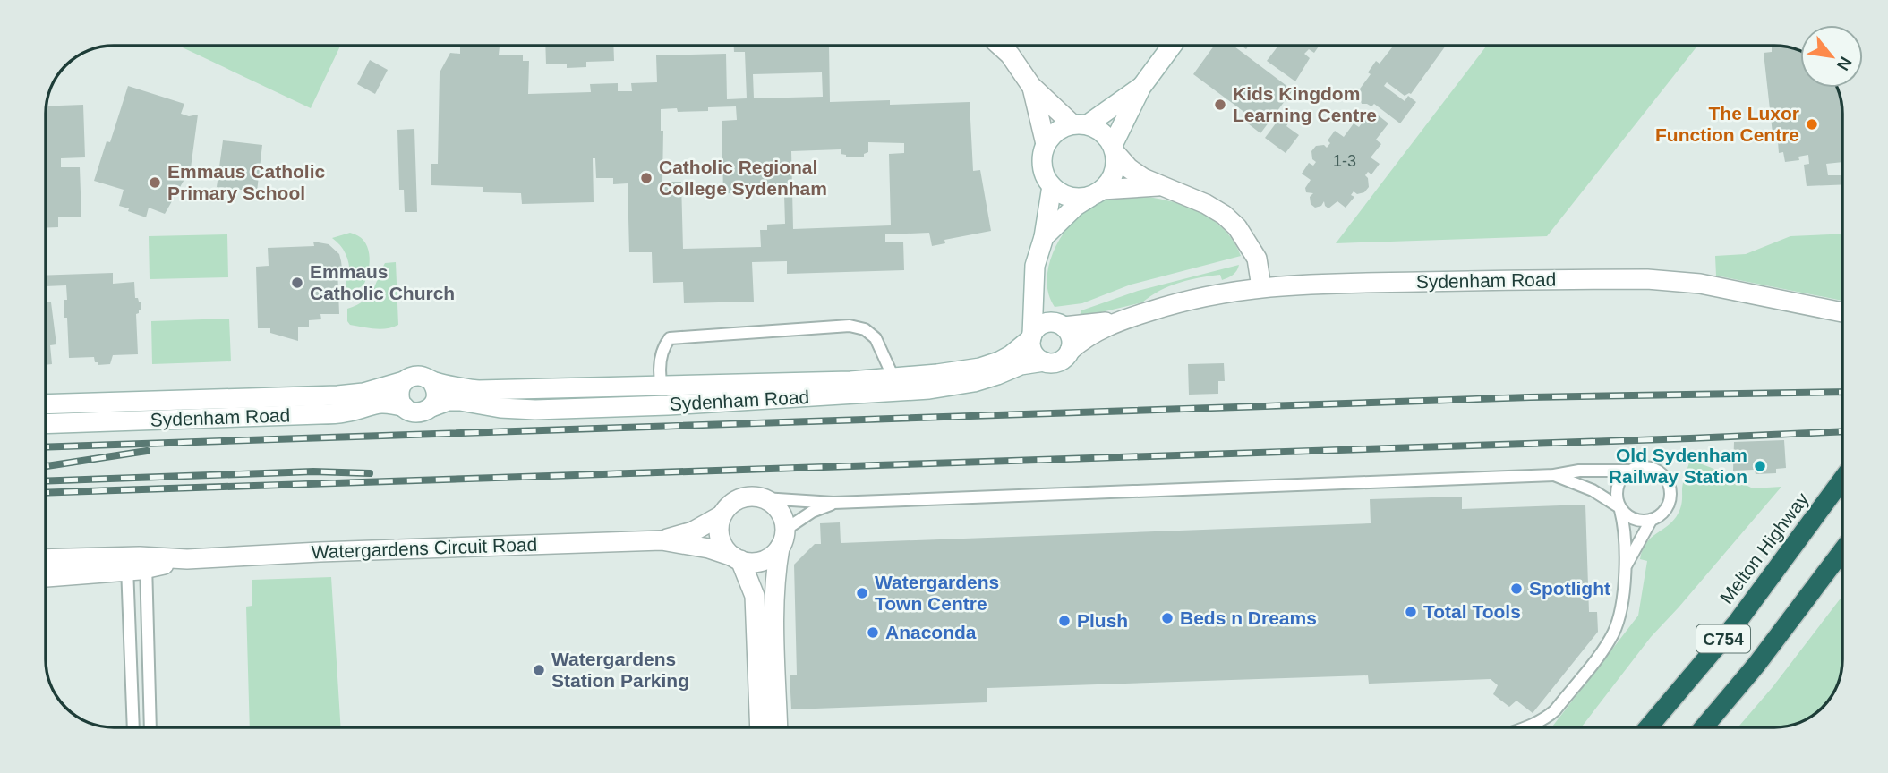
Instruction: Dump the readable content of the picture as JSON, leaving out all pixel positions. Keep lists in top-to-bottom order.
{
  "streets": {
    "highway": ["Melton Highway", "C754"],
    "street": ["Sydenham Road", "Watergardens Circuit Road"]
  },
  "places": [
    "Kids Kingdom Learning Centre",
    "The Luxor Function Centre",
    "Catholic Regional College Sydenham",
    "Emmaus Catholic Primary School",
    "Emmaus Catholic Church",
    "Old Sydenham Railway Station",
    "Spotlight",
    "Watergardens Town Centre",
    "Total Tools",
    "Beds n Dreams",
    "Plush",
    "Anaconda",
    "Watergardens Station Parking"
  ],
  "house_numbers": ["1-3"],
  "north": "bottom right"
}
